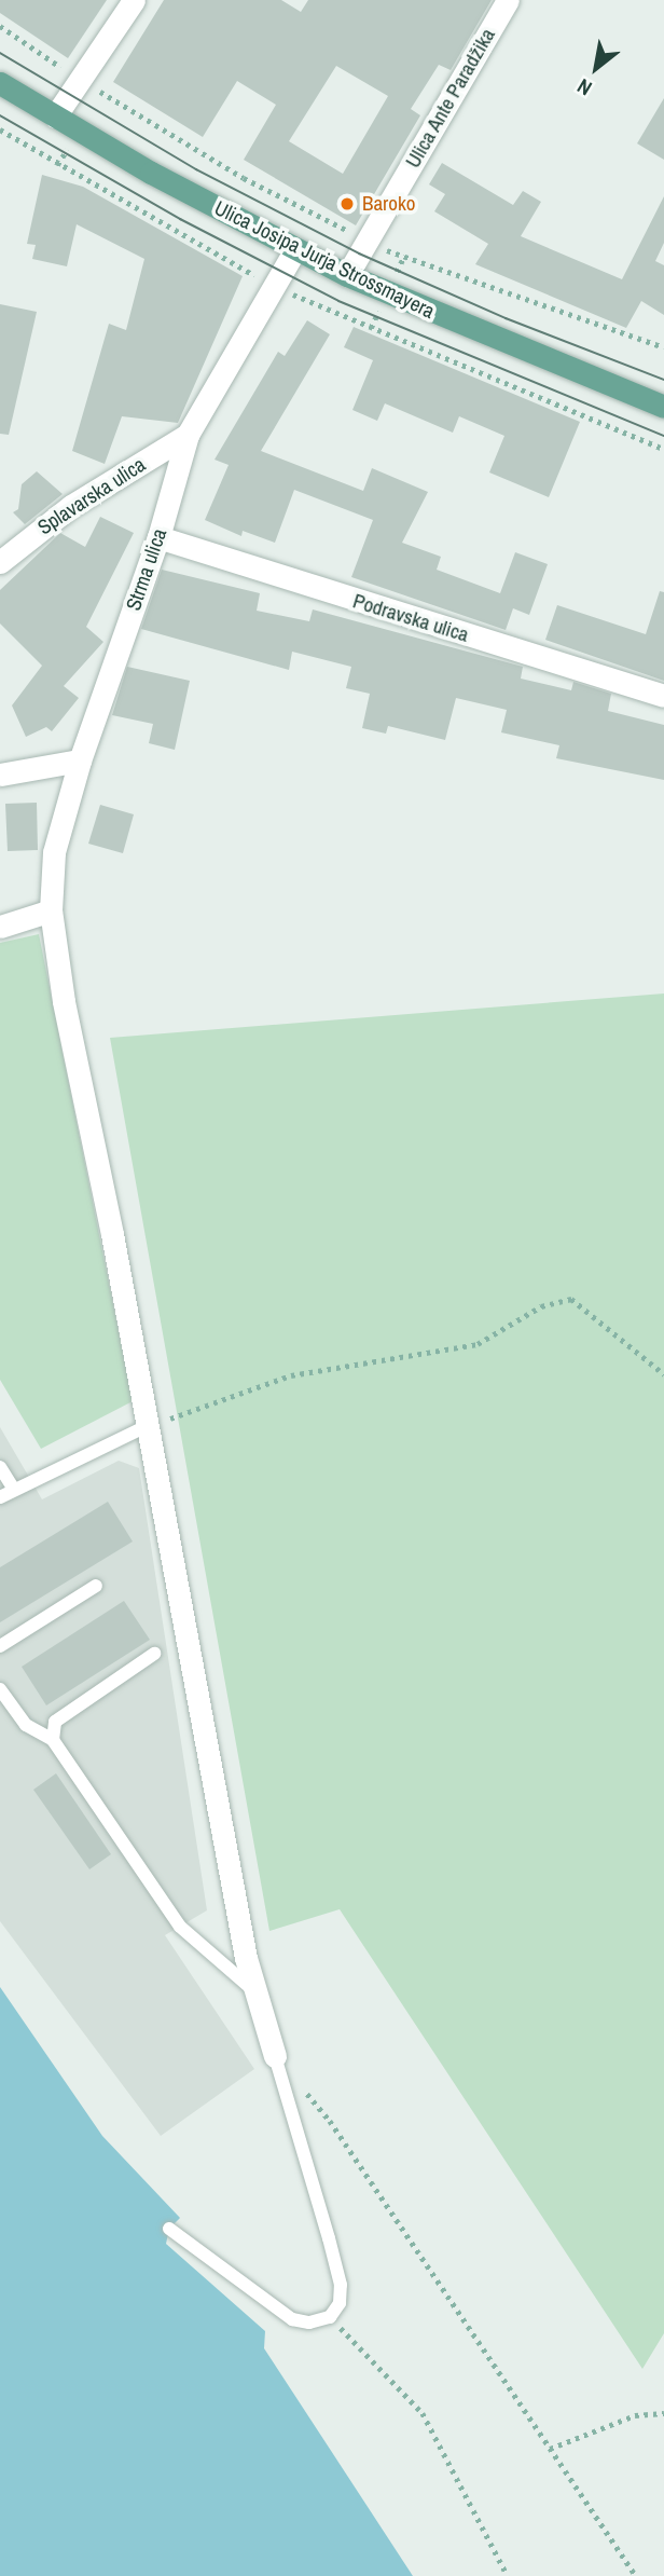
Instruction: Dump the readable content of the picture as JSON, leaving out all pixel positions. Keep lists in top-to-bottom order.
{
  "streets": {
    "main road": ["Ulica Josipa Jurja Strossmayera"],
    "street": [
      "Ulica Ante Paradžika",
      "Splavarska ulica",
      "Strma ulica",
      "Podravska ulica"
    ]
  },
  "crossings": [
    ["Ulica Ante Paradžika", "Ulica Josipa Jurja Strossmayera"],
    ["Ulica Josipa Jurja Strossmayera", "Strma ulica"],
    ["Splavarska ulica", "Strma ulica"],
    ["Strma ulica", "Podravska ulica"]
  ],
  "places": ["Baroko"],
  "north": "bottom left"
}
